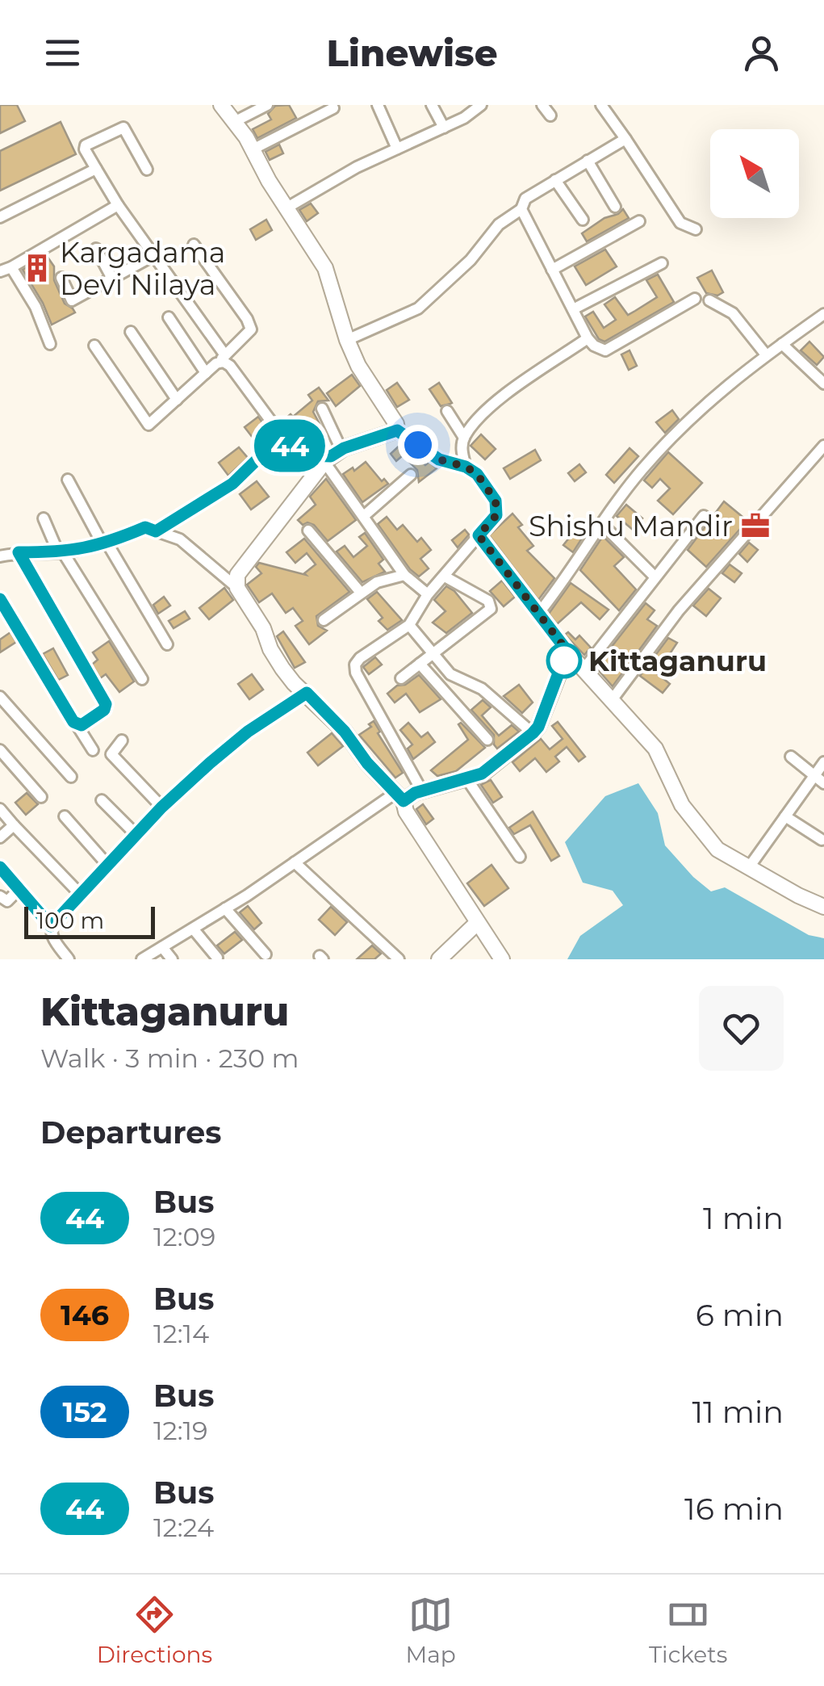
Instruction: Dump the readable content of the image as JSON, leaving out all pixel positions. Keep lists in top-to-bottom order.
{
  "places": {
    "building": ["Kargadama Devi Nilaya"],
    "office": ["Shishu Mandir"],
    "other": ["Kittaganuru"]
  },
  "lines": ["bus line 44"],
  "scale_bar": "100 m",
  "north": "top left",
  "page": {
    "header": "Linewise",
    "on_map": "44",
    "scale": "100 m",
    "heading": [
      ["Kittaganuru", "Walk · 3 min · 230 m"],
      "Departures"
    ],
    "list": [
      {
        "mark": "44",
        "name": "Bus",
        "note": "12:09",
        "value": "1 min"
      },
      {
        "mark": "146",
        "name": "Bus",
        "note": "12:14",
        "value": "6 min"
      },
      {
        "mark": "152",
        "name": "Bus",
        "note": "12:19",
        "value": "11 min"
      },
      {
        "mark": "44",
        "name": "Bus",
        "note": "12:24",
        "value": "16 min"
      }
    ],
    "tabs": ["Directions", "Map", "Tickets"]
  }
}
